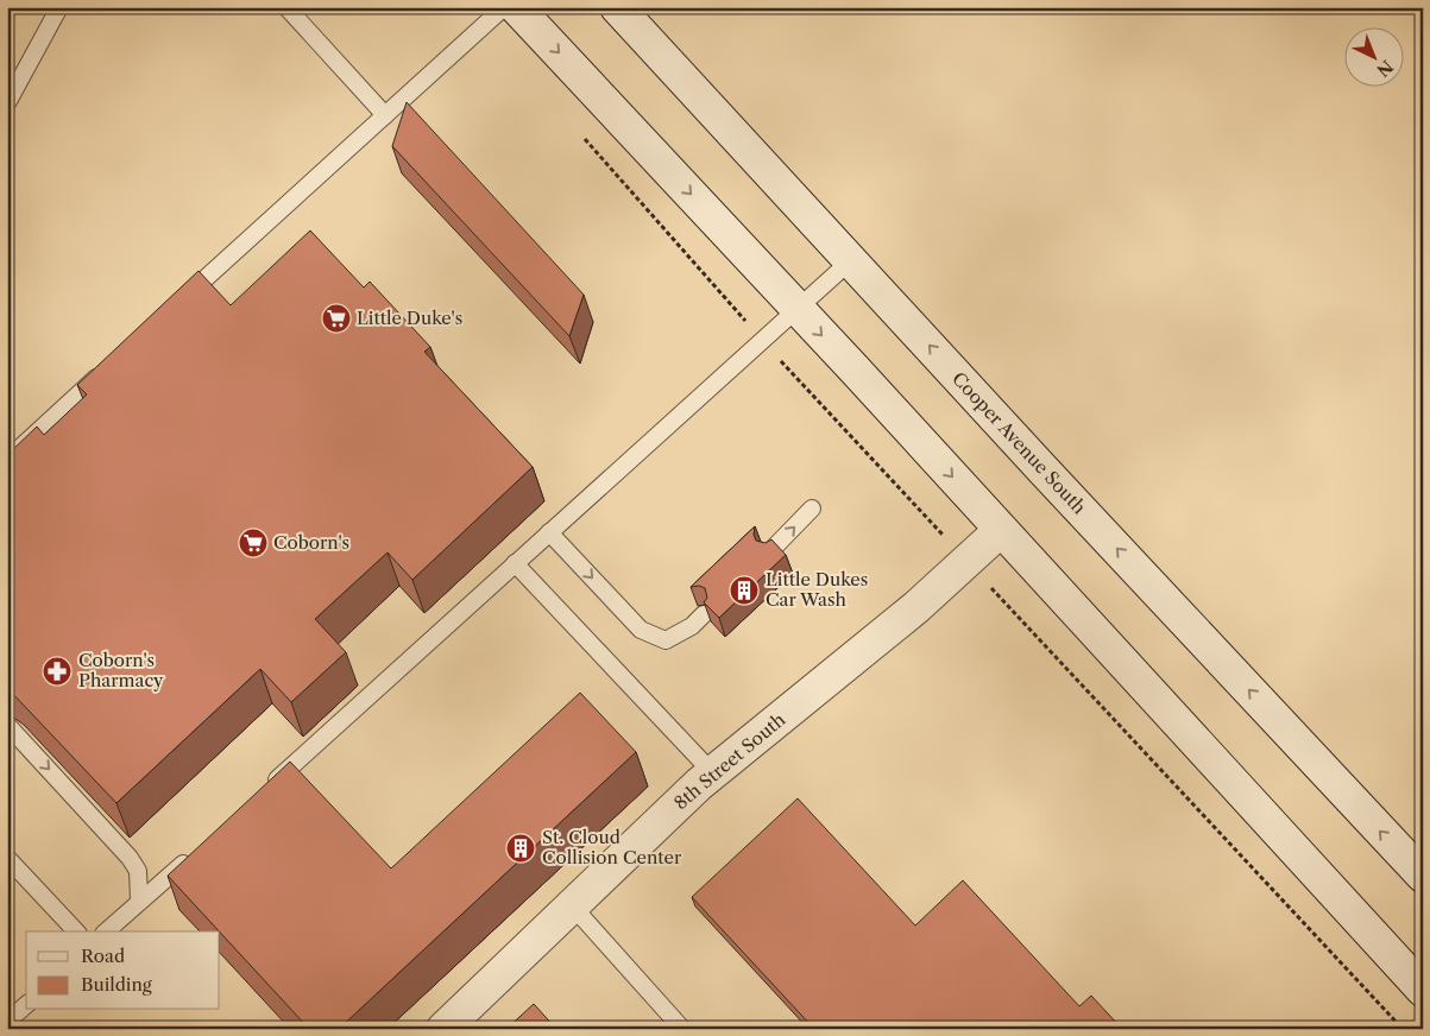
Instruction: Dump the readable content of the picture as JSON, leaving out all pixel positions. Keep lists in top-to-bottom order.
{
  "streets": {
    "main road": ["Cooper Avenue South", "8th Street South"]
  },
  "places": {
    "supermarket": ["Little Duke's", "Coborn's"],
    "building": ["Little Dukes Car Wash", "St. Cloud Collision Center"],
    "pharmacy": ["Coborn's Pharmacy"]
  },
  "legend": ["Road", "Building"],
  "north": "bottom right"
}
